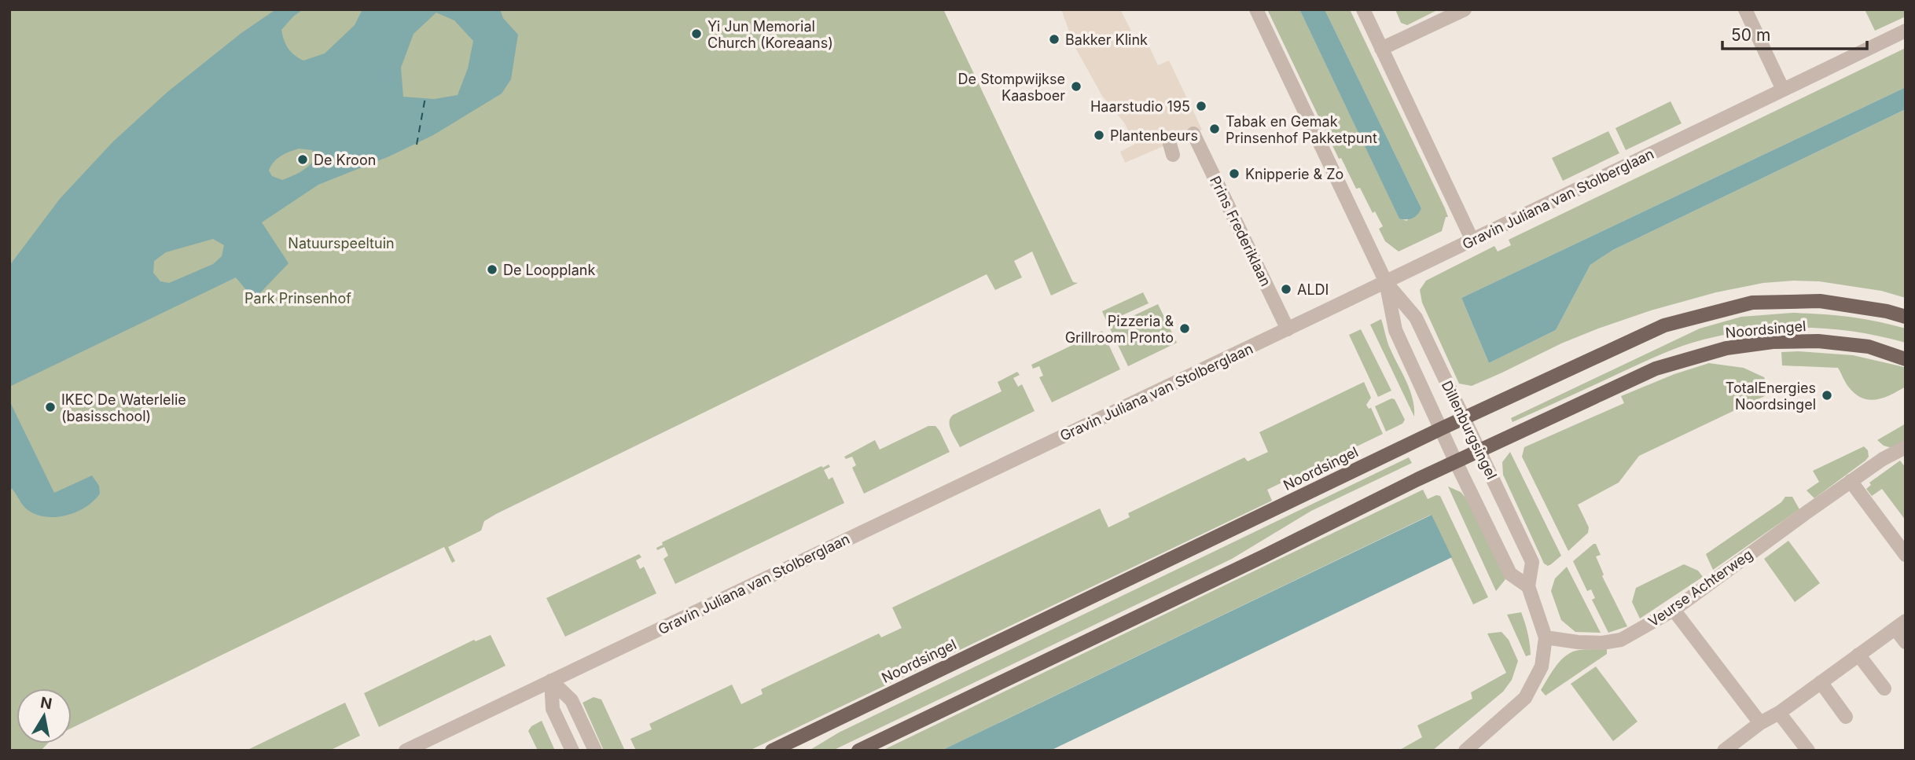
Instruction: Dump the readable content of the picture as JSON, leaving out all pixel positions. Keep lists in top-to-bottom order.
{
  "streets": {
    "main road": ["Noordsingel"],
    "street": [
      "Gravin Juliana van Stolberglaan",
      "Prins Frederiklaan",
      "Dillenburgsingel",
      "Veurse Achterweg"
    ]
  },
  "crossings": [
    ["Gravin Juliana van Stolberglaan", "Prins Frederiklaan"],
    ["Gravin Juliana van Stolberglaan", "Dillenburgsingel"],
    ["Noordsingel", "Dillenburgsingel"],
    ["Dillenburgsingel", "Veurse Achterweg"]
  ],
  "parks": ["Natuurspeeltuin", "Park Prinsenhof"],
  "places": [
    "Yi Jun Memorial Church (Koreaans)",
    "Bakker Klink",
    "De Stompwijkse Kaasboer",
    "Haarstudio 195",
    "Tabak en Gemak Prinsenhof Pakketpunt",
    "Plantenbeurs",
    "De Kroon",
    "Knipperie & Zo",
    "De Loopplank",
    "ALDI",
    "Pizzeria & Grillroom Pronto",
    "TotalEnergies Noordsingel",
    "IKEC De Waterlelie (basisschool)"
  ],
  "scale_bar": "50 m",
  "north": "top"
}
